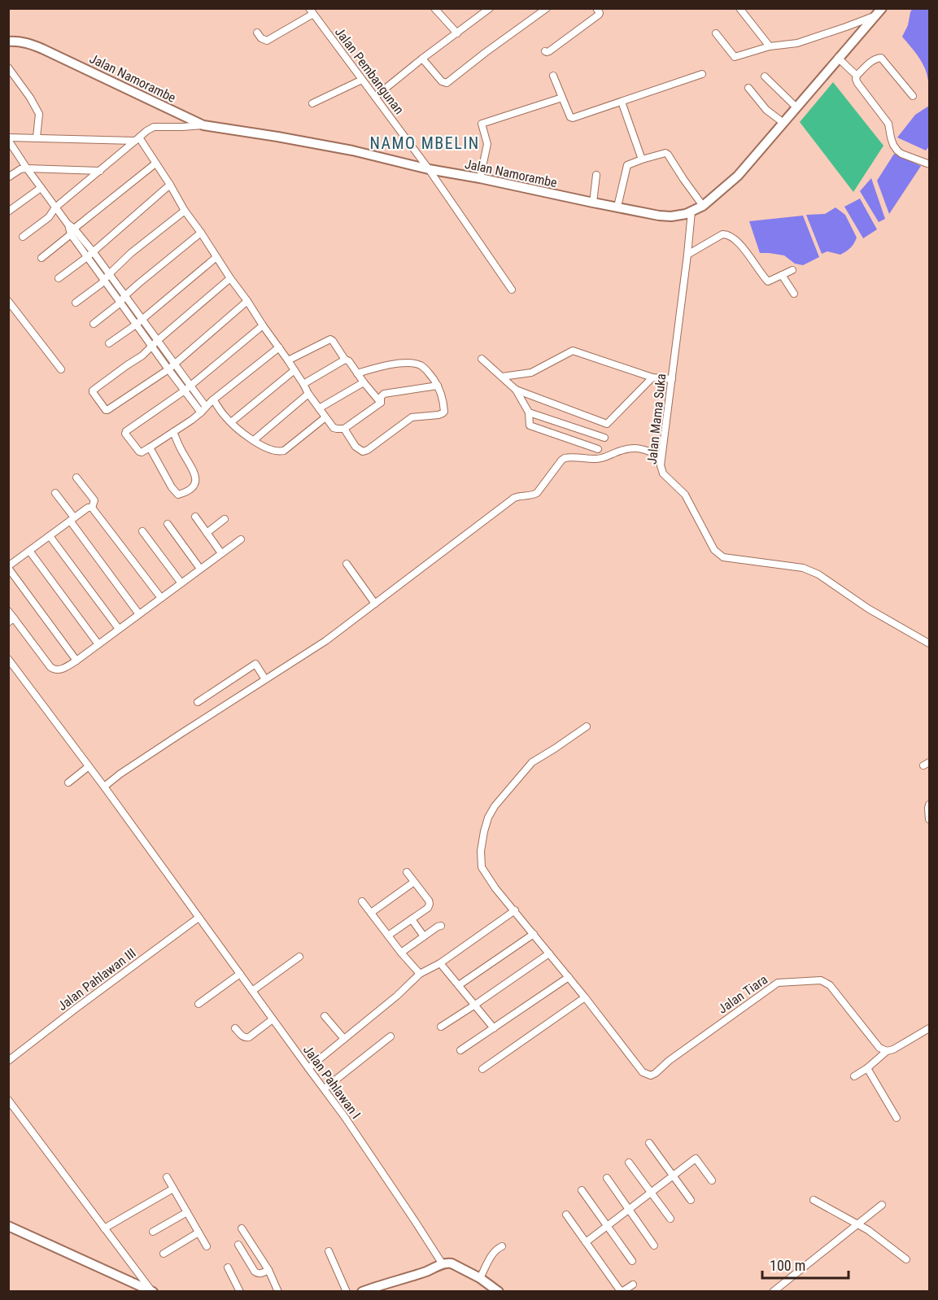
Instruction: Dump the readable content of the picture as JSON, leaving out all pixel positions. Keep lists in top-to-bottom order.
{
  "streets": {
    "main road": ["Jalan Namorambe"],
    "street": [
      "Jalan Pembangunan",
      "Jalan Mama Suka",
      "Jalan Pahlawan III",
      "Jalan Tiara",
      "Jalan Pahlawan I"
    ]
  },
  "crossings": [
    ["Jalan Pembangunan", "Jalan Namorambe"],
    ["Jalan Namorambe", "Jalan Mama Suka"],
    ["Jalan Pahlawan III", "Jalan Pahlawan I"]
  ],
  "districts": ["NAMO MBELIN"],
  "scale_bar": "100 m"
}
